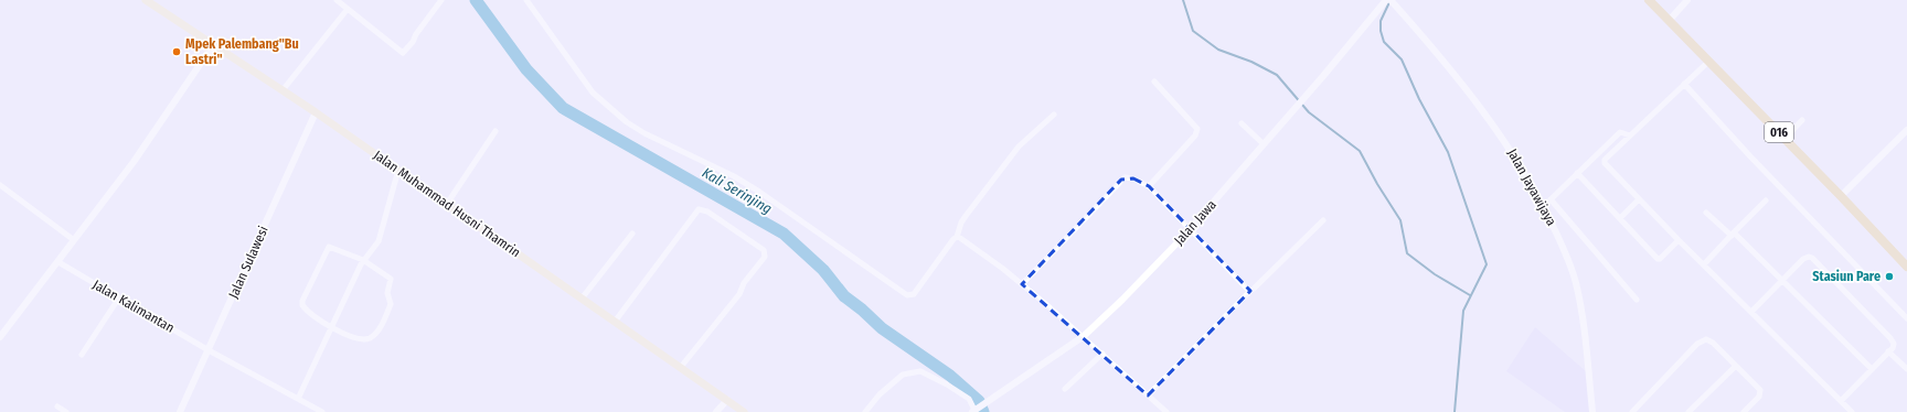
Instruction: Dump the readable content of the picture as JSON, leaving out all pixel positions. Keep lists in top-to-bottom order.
{
  "streets": {
    "main road": ["016", "Jalan Muhammad Husni Thamrin"],
    "street": [
      "Jalan Jayawijaya",
      "Jalan Jawa",
      "Jalan Sulawesi",
      "Jalan Kalimantan"
    ]
  },
  "crossings": [
    ["Jalan Muhammad Husni Thamrin", "Jalan Sulawesi"],
    ["Jalan Sulawesi", "Jalan Kalimantan"]
  ],
  "water": ["Kali Serinjing"],
  "places": ["Mpek Palembang\"Bu Lastri\"", "Stasiun Pare"]
}
